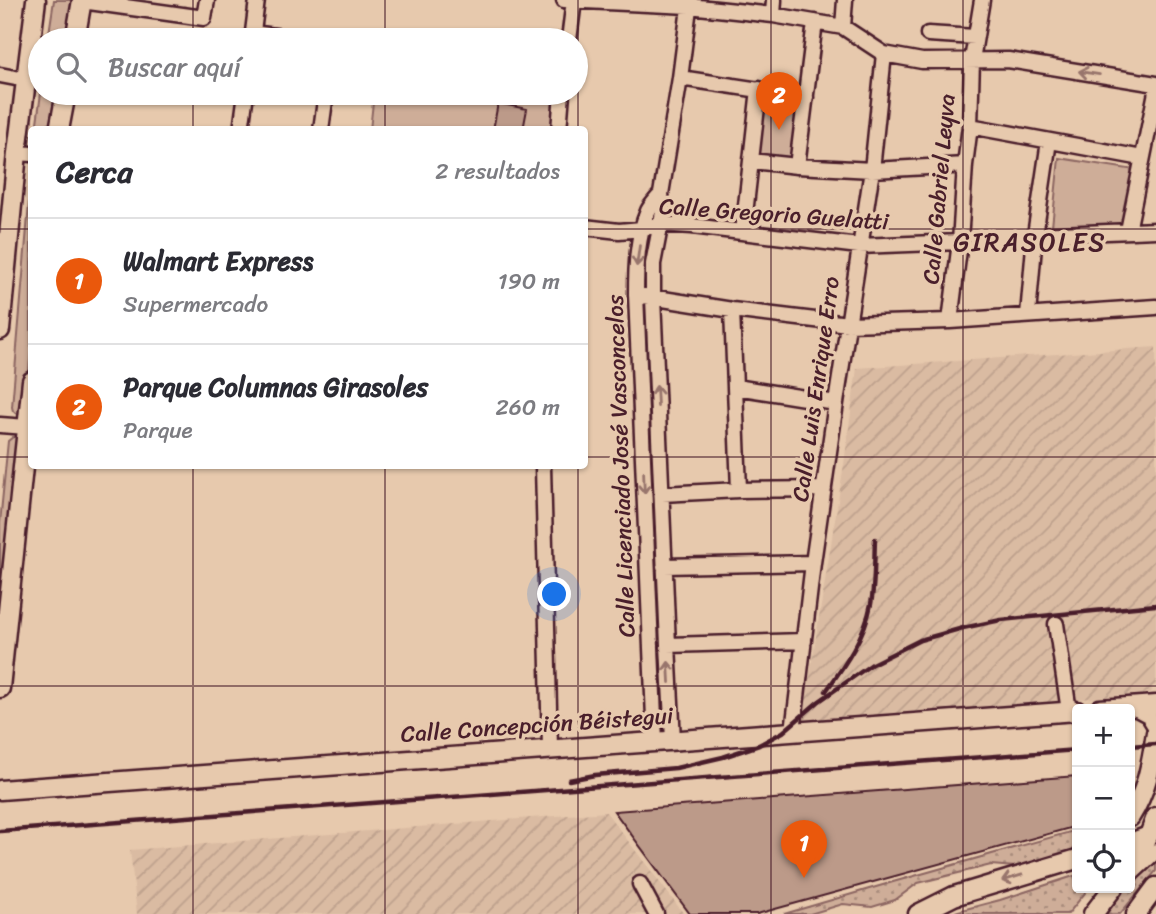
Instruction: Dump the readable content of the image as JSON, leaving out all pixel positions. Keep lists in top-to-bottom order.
{
  "streets": {
    "main road": ["Calle Concepción Béistegui"],
    "street": [
      "Calle Gabriel Leyva",
      "Calle Gregorio Guelatti",
      "Calle Luis Enrique Erro",
      "Calle Licenciado José Vasconcelos"
    ]
  },
  "crossings": [
    ["Calle Gabriel Leyva", "Calle Gregorio Guelatti"],
    ["Calle Gregorio Guelatti", "Calle Luis Enrique Erro"],
    ["Calle Gregorio Guelatti", "Calle Licenciado José Vasconcelos"],
    ["Calle Luis Enrique Erro", "Calle Concepción Béistegui"],
    ["Calle Licenciado José Vasconcelos", "Calle Concepción Béistegui"]
  ],
  "districts": ["GIRASOLES"],
  "page": {
    "search": "Buscar aquí",
    "pins": ["2", "1"],
    "heading": ["Cerca", "2 resultados"],
    "list": [
      {
        "mark": "1",
        "name": "Walmart Express",
        "note": "Supermercado",
        "value": "190 m"
      },
      {
        "mark": "2",
        "name": "Parque Columnas Girasoles",
        "note": "Parque",
        "value": "260 m"
      }
    ],
    "map_buttons": ["+", "−"]
  }
}
